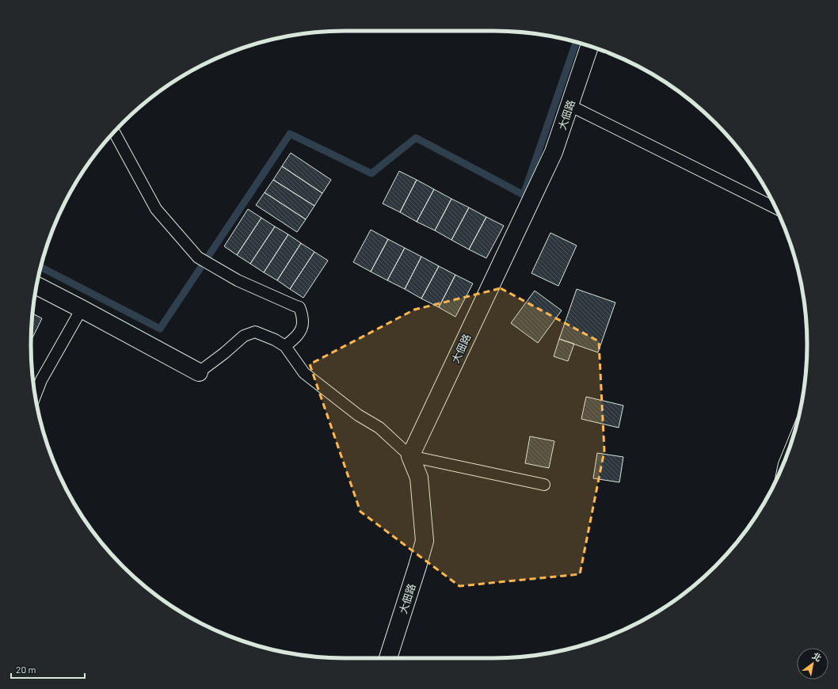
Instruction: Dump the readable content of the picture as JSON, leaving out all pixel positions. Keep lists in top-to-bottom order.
{
  "streets": {
    "street": ["大佃路"]
  },
  "scale_bar": "20 m",
  "north": "top right"
}
